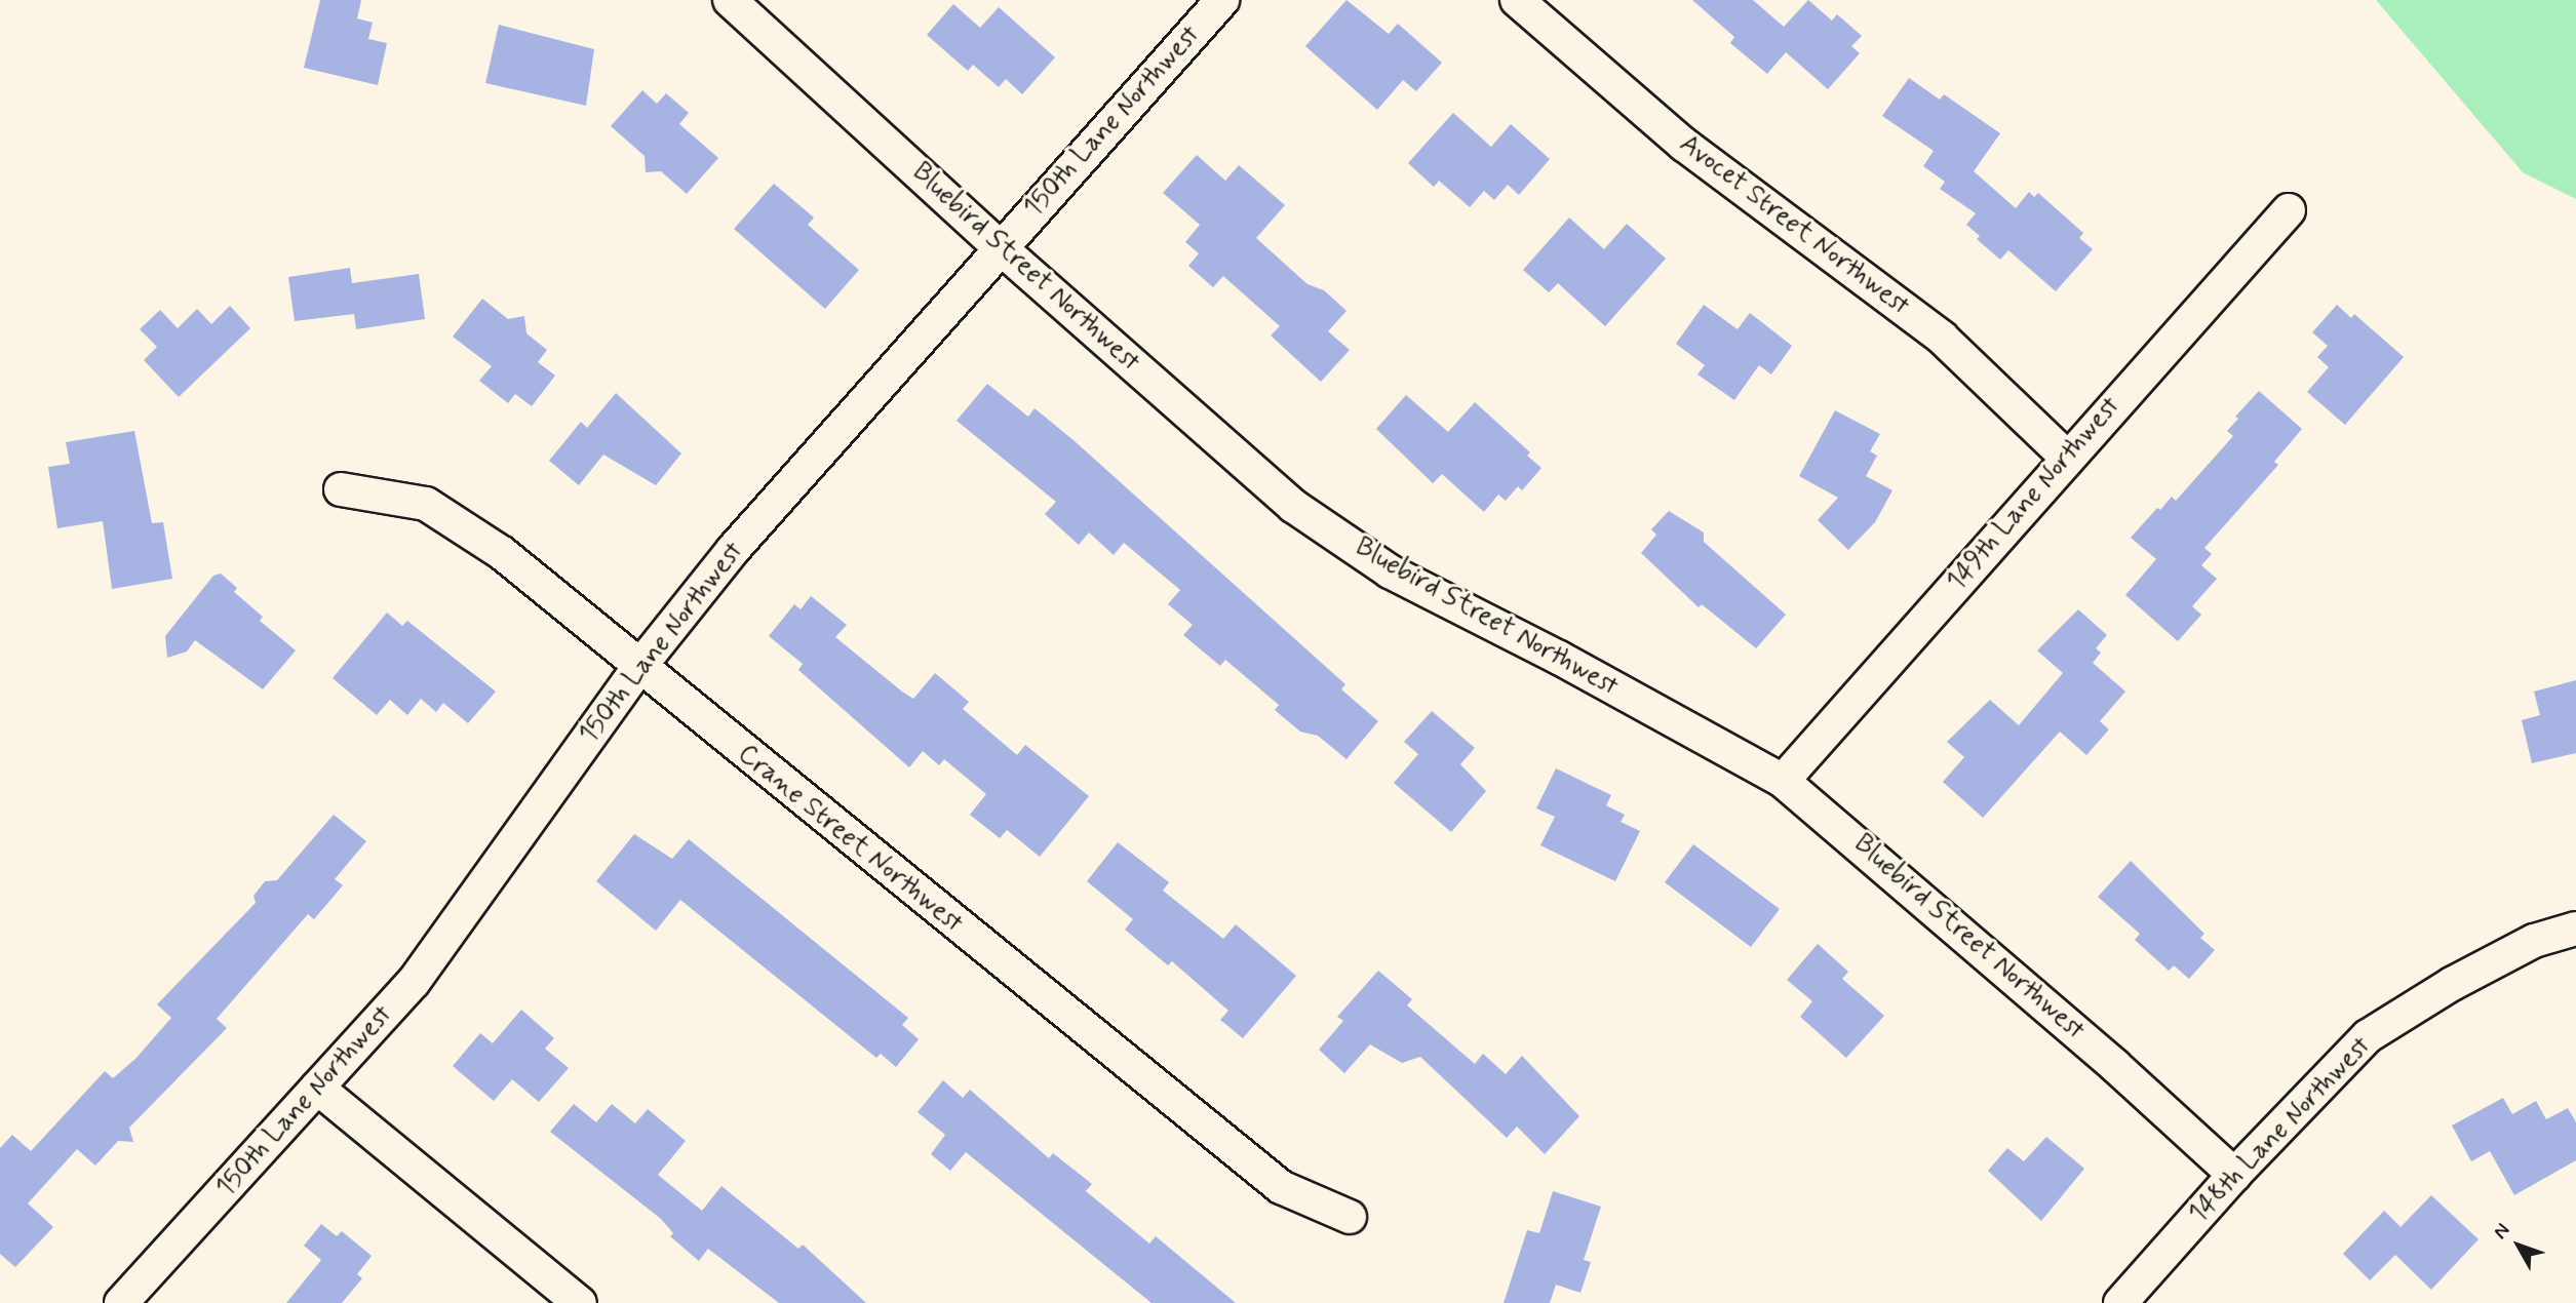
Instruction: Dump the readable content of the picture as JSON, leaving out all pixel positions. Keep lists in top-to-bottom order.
{
  "streets": {
    "street": [
      "150th Lane Northwest",
      "Avocet Street Northwest",
      "Bluebird Street Northwest",
      "149th Lane Northwest",
      "Crane Street Northwest",
      "148th Lane Northwest"
    ]
  },
  "crossings": [
    ["150th Lane Northwest", "Bluebird Street Northwest"],
    ["150th Lane Northwest", "Crane Street Northwest"],
    ["Avocet Street Northwest", "149th Lane Northwest"],
    ["Bluebird Street Northwest", "149th Lane Northwest"],
    ["Bluebird Street Northwest", "148th Lane Northwest"]
  ],
  "north": "top left"
}
